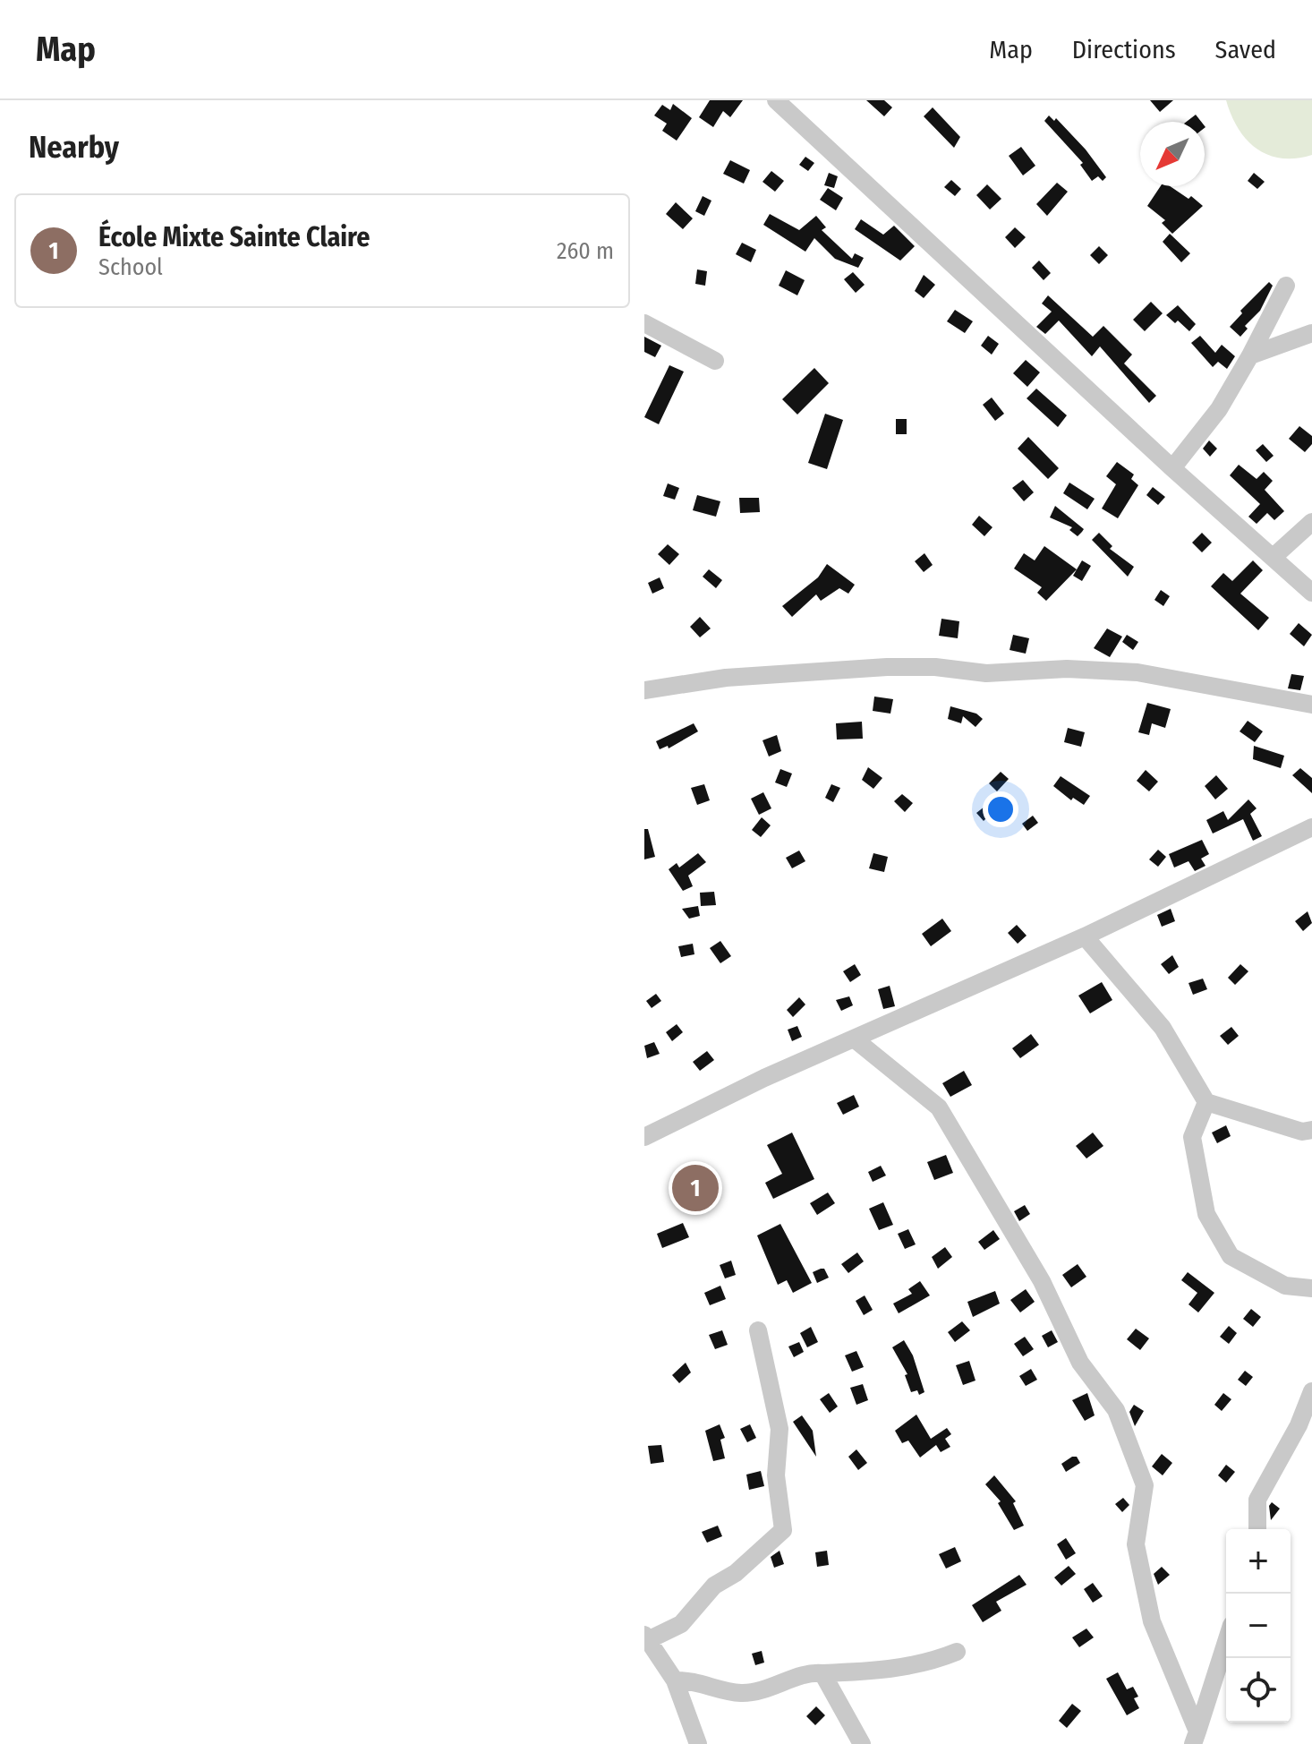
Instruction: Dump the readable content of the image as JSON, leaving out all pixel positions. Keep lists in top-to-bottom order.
{
  "north": "bottom left",
  "page": {
    "header": "Map",
    "nav": ["Map", "Directions", "Saved"],
    "heading": "Nearby",
    "list": [
      {
        "mark": "1",
        "name": "École Mixte Sainte Claire",
        "note": "School",
        "value": "260 m"
      }
    ],
    "pins": "1",
    "map_buttons": ["+", "−"]
  }
}
